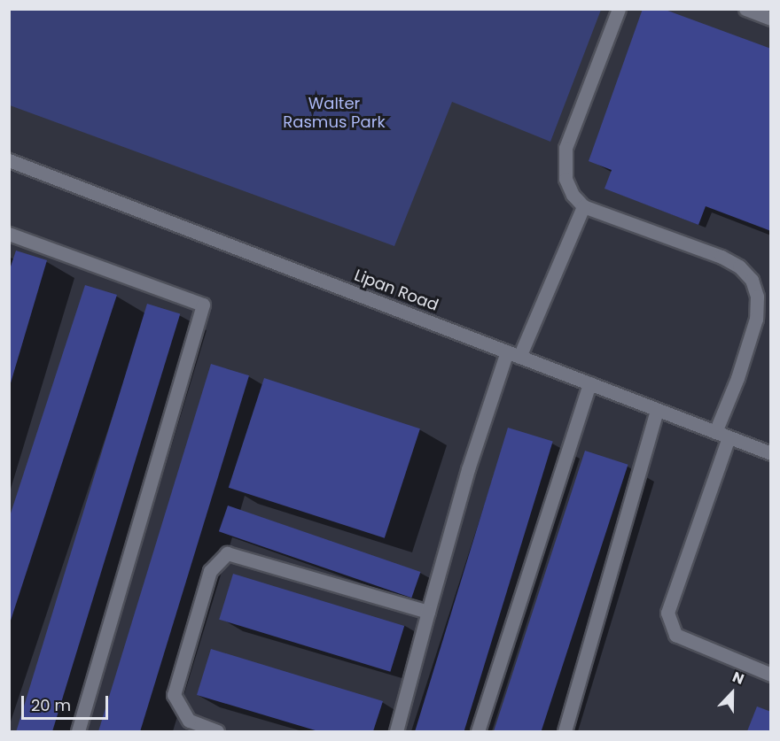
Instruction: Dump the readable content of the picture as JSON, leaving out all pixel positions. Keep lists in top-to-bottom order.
{
  "streets": {
    "street": ["Lipan Road"]
  },
  "parks": ["Walter Rasmus Park"],
  "scale_bar": "20 m",
  "north": "top"
}
